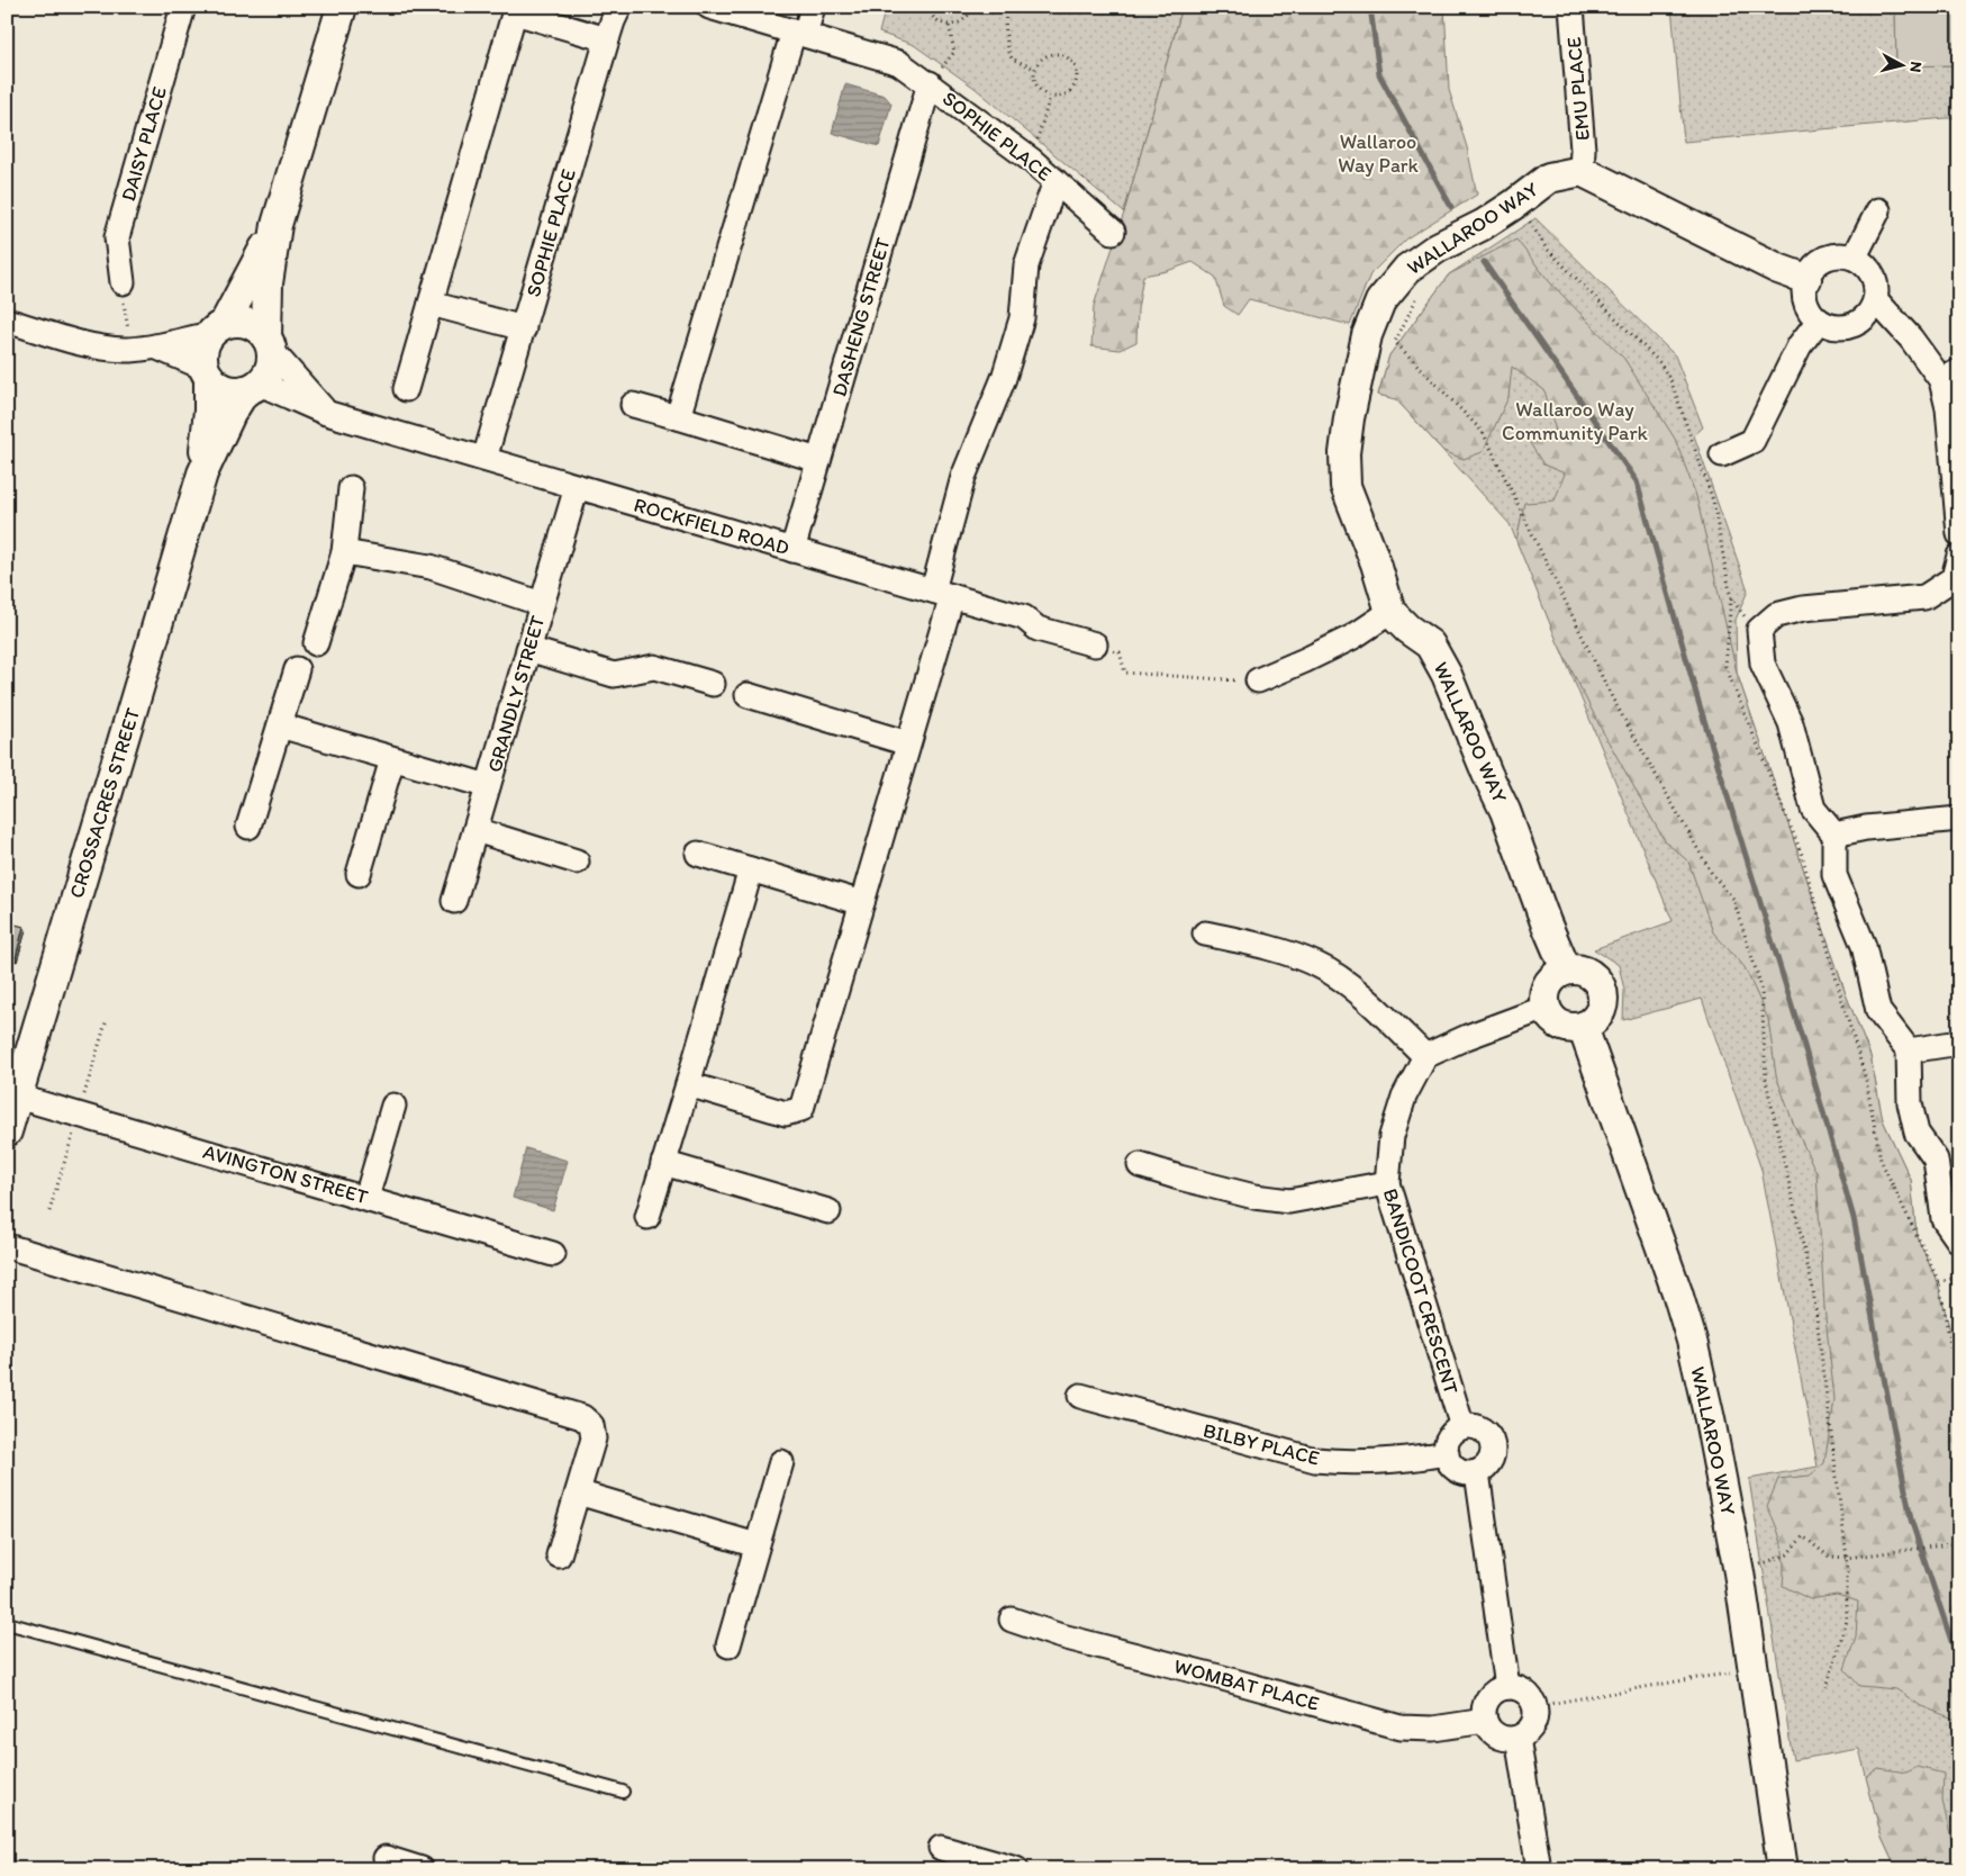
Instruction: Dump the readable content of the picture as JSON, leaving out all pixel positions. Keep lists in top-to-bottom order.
{
  "streets": {
    "street": [
      "EMU PLACE",
      "SOPHIE PLACE",
      "DAISY PLACE",
      "WALLAROO WAY",
      "DASHENG STREET",
      "ROCKFIELD ROAD",
      "GRANDLY STREET",
      "CROSSACRES STREET",
      "AVINGTON STREET",
      "BANDICOOT CRESCENT",
      "BILBY PLACE",
      "WOMBAT PLACE"
    ]
  },
  "crossings": [
    ["EMU PLACE", "WALLAROO WAY"],
    ["SOPHIE PLACE", "DASHENG STREET"],
    ["SOPHIE PLACE", "ROCKFIELD ROAD"],
    ["DASHENG STREET", "ROCKFIELD ROAD"],
    ["ROCKFIELD ROAD", "GRANDLY STREET"],
    ["ROCKFIELD ROAD", "CROSSACRES STREET"],
    ["CROSSACRES STREET", "AVINGTON STREET"],
    ["BANDICOOT CRESCENT", "BILBY PLACE"]
  ],
  "parks": ["Wallaroo Way Park", "Wallaroo Way Community Park"],
  "north": "right"
}
